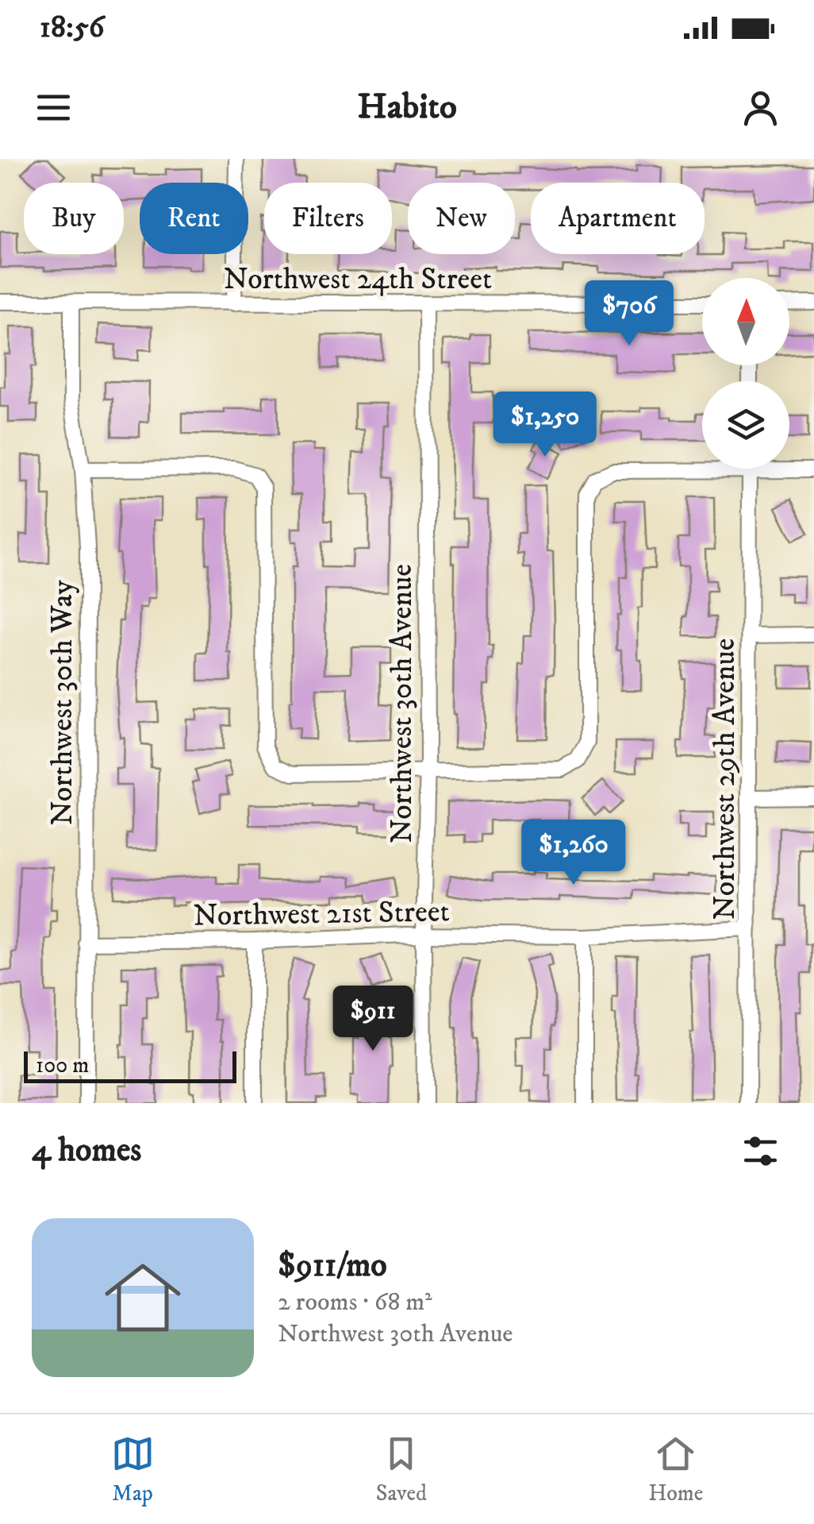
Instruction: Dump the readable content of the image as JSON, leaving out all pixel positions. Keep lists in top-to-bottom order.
{
  "streets": {
    "street": [
      "Northwest 24th Street",
      "Northwest 30th Way",
      "Northwest 30th Avenue",
      "Northwest 29th Avenue",
      "Northwest 21st Street"
    ]
  },
  "crossings": [
    ["Northwest 24th Street", "Northwest 30th Way"],
    ["Northwest 24th Street", "Northwest 30th Avenue"],
    ["Northwest 30th Way", "Northwest 21st Street"],
    ["Northwest 30th Avenue", "Northwest 21st Street"],
    ["Northwest 29th Avenue", "Northwest 21st Street"]
  ],
  "scale_bar": "100 m",
  "north": "top",
  "page": {
    "status": "18:56",
    "header": "Habito",
    "chip": [
      "Buy",
      "Rent",
      "Filters",
      "New",
      "Apartment"
    ],
    "price": [
      "$706",
      "$1,250",
      "$1,260",
      "$911"
    ],
    "scale": "100 m",
    "heading": "4 homes",
    "list": [
      {
        "name": "$911/mo",
        "note": "2 rooms · 68 m² · Northwest 30th Avenue"
      }
    ],
    "tabs": ["Map", "Saved", "Home"]
  }
}
